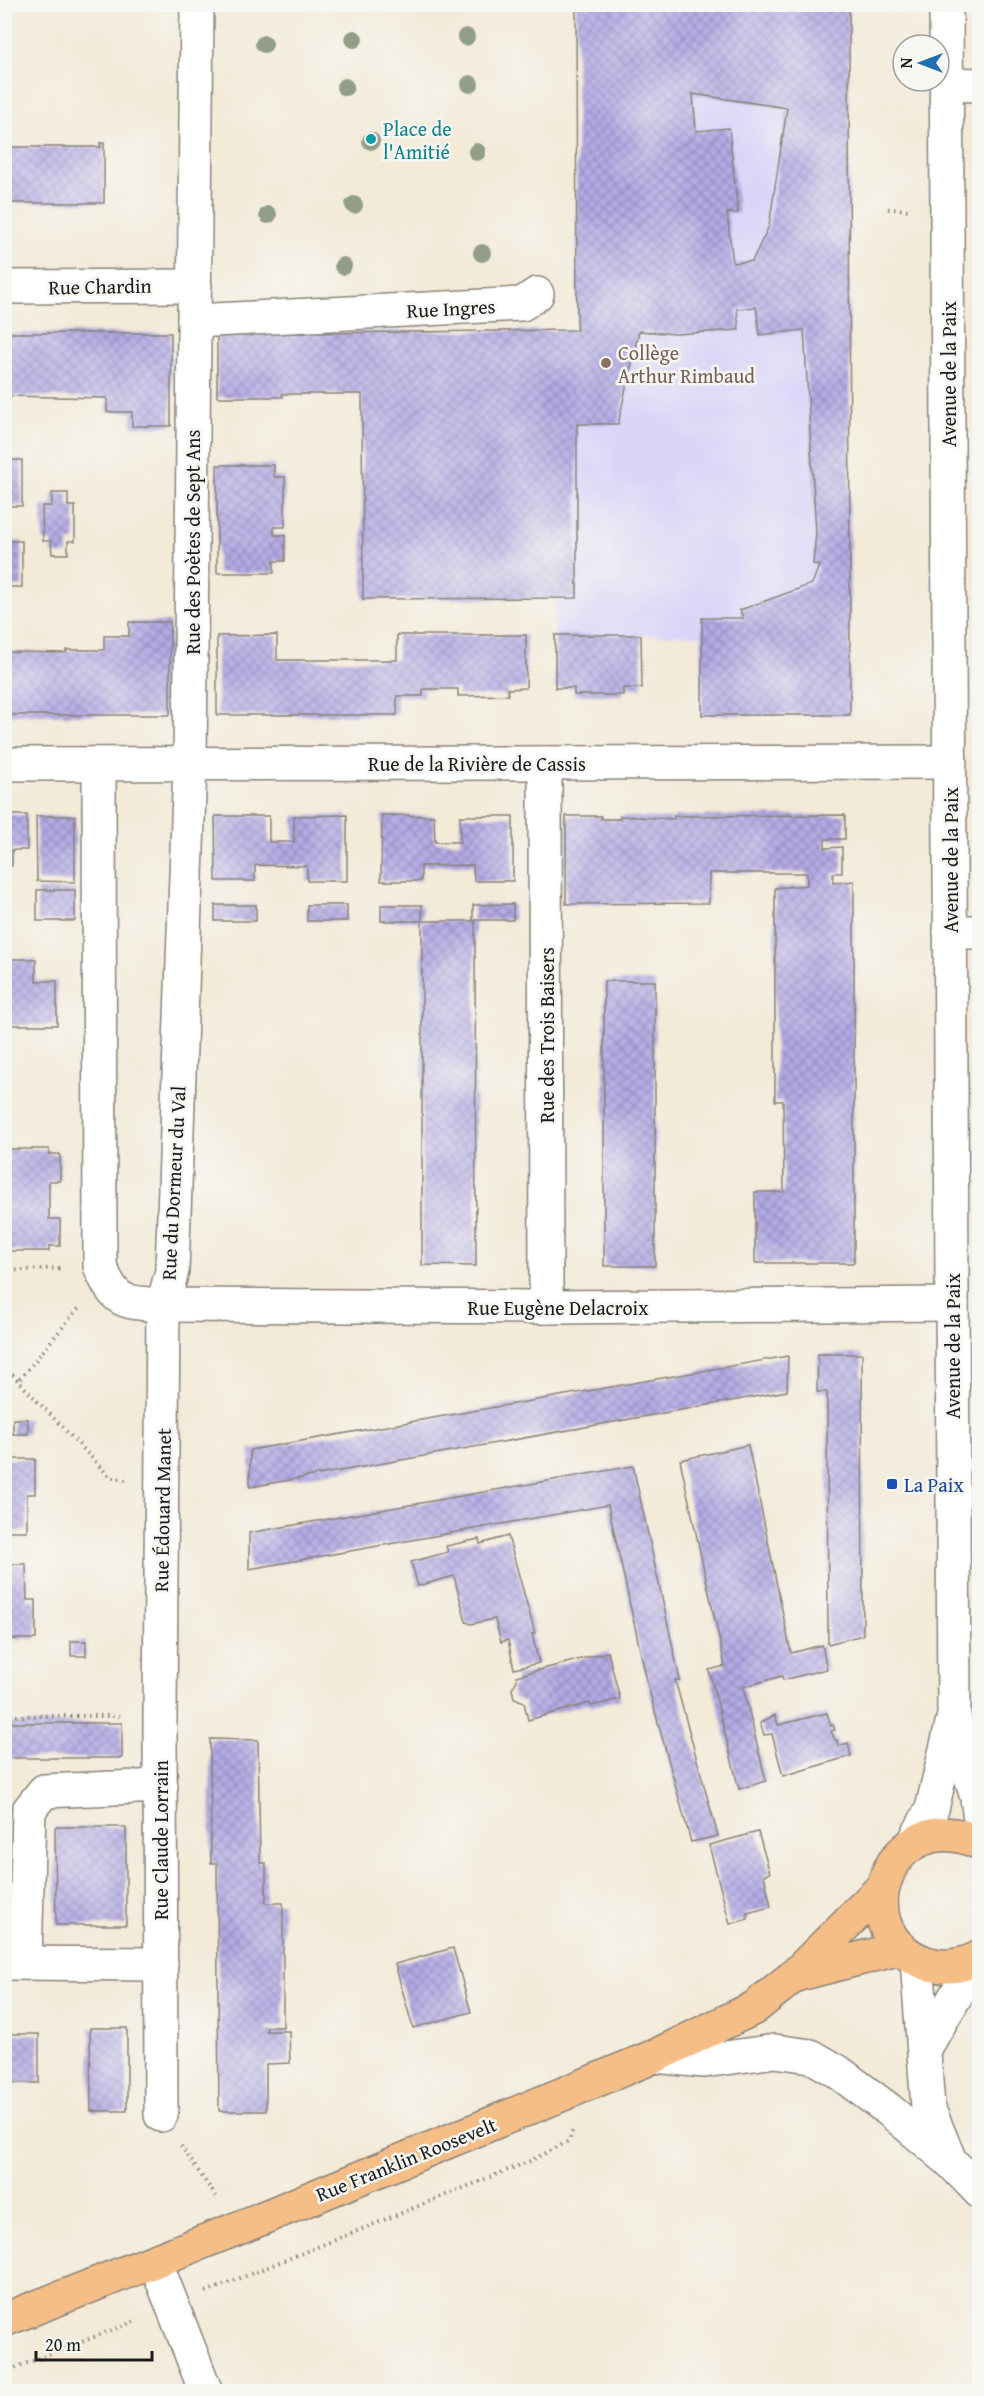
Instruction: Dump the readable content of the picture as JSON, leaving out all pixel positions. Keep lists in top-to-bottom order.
{
  "streets": {
    "main road": ["Rue Franklin Roosevelt"],
    "street": [
      "Rue Chardin",
      "Rue Ingres",
      "Avenue de la Paix",
      "Rue des Poètes de Sept Ans",
      "Rue de la Rivière de Cassis",
      "Rue des Trois Baisers",
      "Rue du Dormeur du Val",
      "Rue Eugène Delacroix",
      "Rue Édouard Manet",
      "Rue Claude Lorrain"
    ]
  },
  "crossings": [
    ["Rue Chardin", "Rue des Poètes de Sept Ans"],
    ["Rue Ingres", "Rue des Poètes de Sept Ans"],
    ["Avenue de la Paix", "Rue de la Rivière de Cassis"],
    ["Avenue de la Paix", "Rue Eugène Delacroix"],
    ["Rue des Poètes de Sept Ans", "Rue de la Rivière de Cassis"],
    ["Rue des Poètes de Sept Ans", "Rue du Dormeur du Val"],
    ["Rue de la Rivière de Cassis", "Rue des Trois Baisers"],
    ["Rue de la Rivière de Cassis", "Rue du Dormeur du Val"],
    ["Rue des Trois Baisers", "Rue Eugène Delacroix"],
    ["Rue du Dormeur du Val", "Rue Eugène Delacroix"],
    ["Rue du Dormeur du Val", "Rue Édouard Manet"],
    ["Rue Eugène Delacroix", "Rue Édouard Manet"],
    ["Rue Édouard Manet", "Rue Claude Lorrain"]
  ],
  "places": {
    "other": ["Place de l'Amitié", "Collège Arthur Rimbaud"],
    "transit": ["La Paix"]
  },
  "scale_bar": "20 m",
  "north": "left"
}
